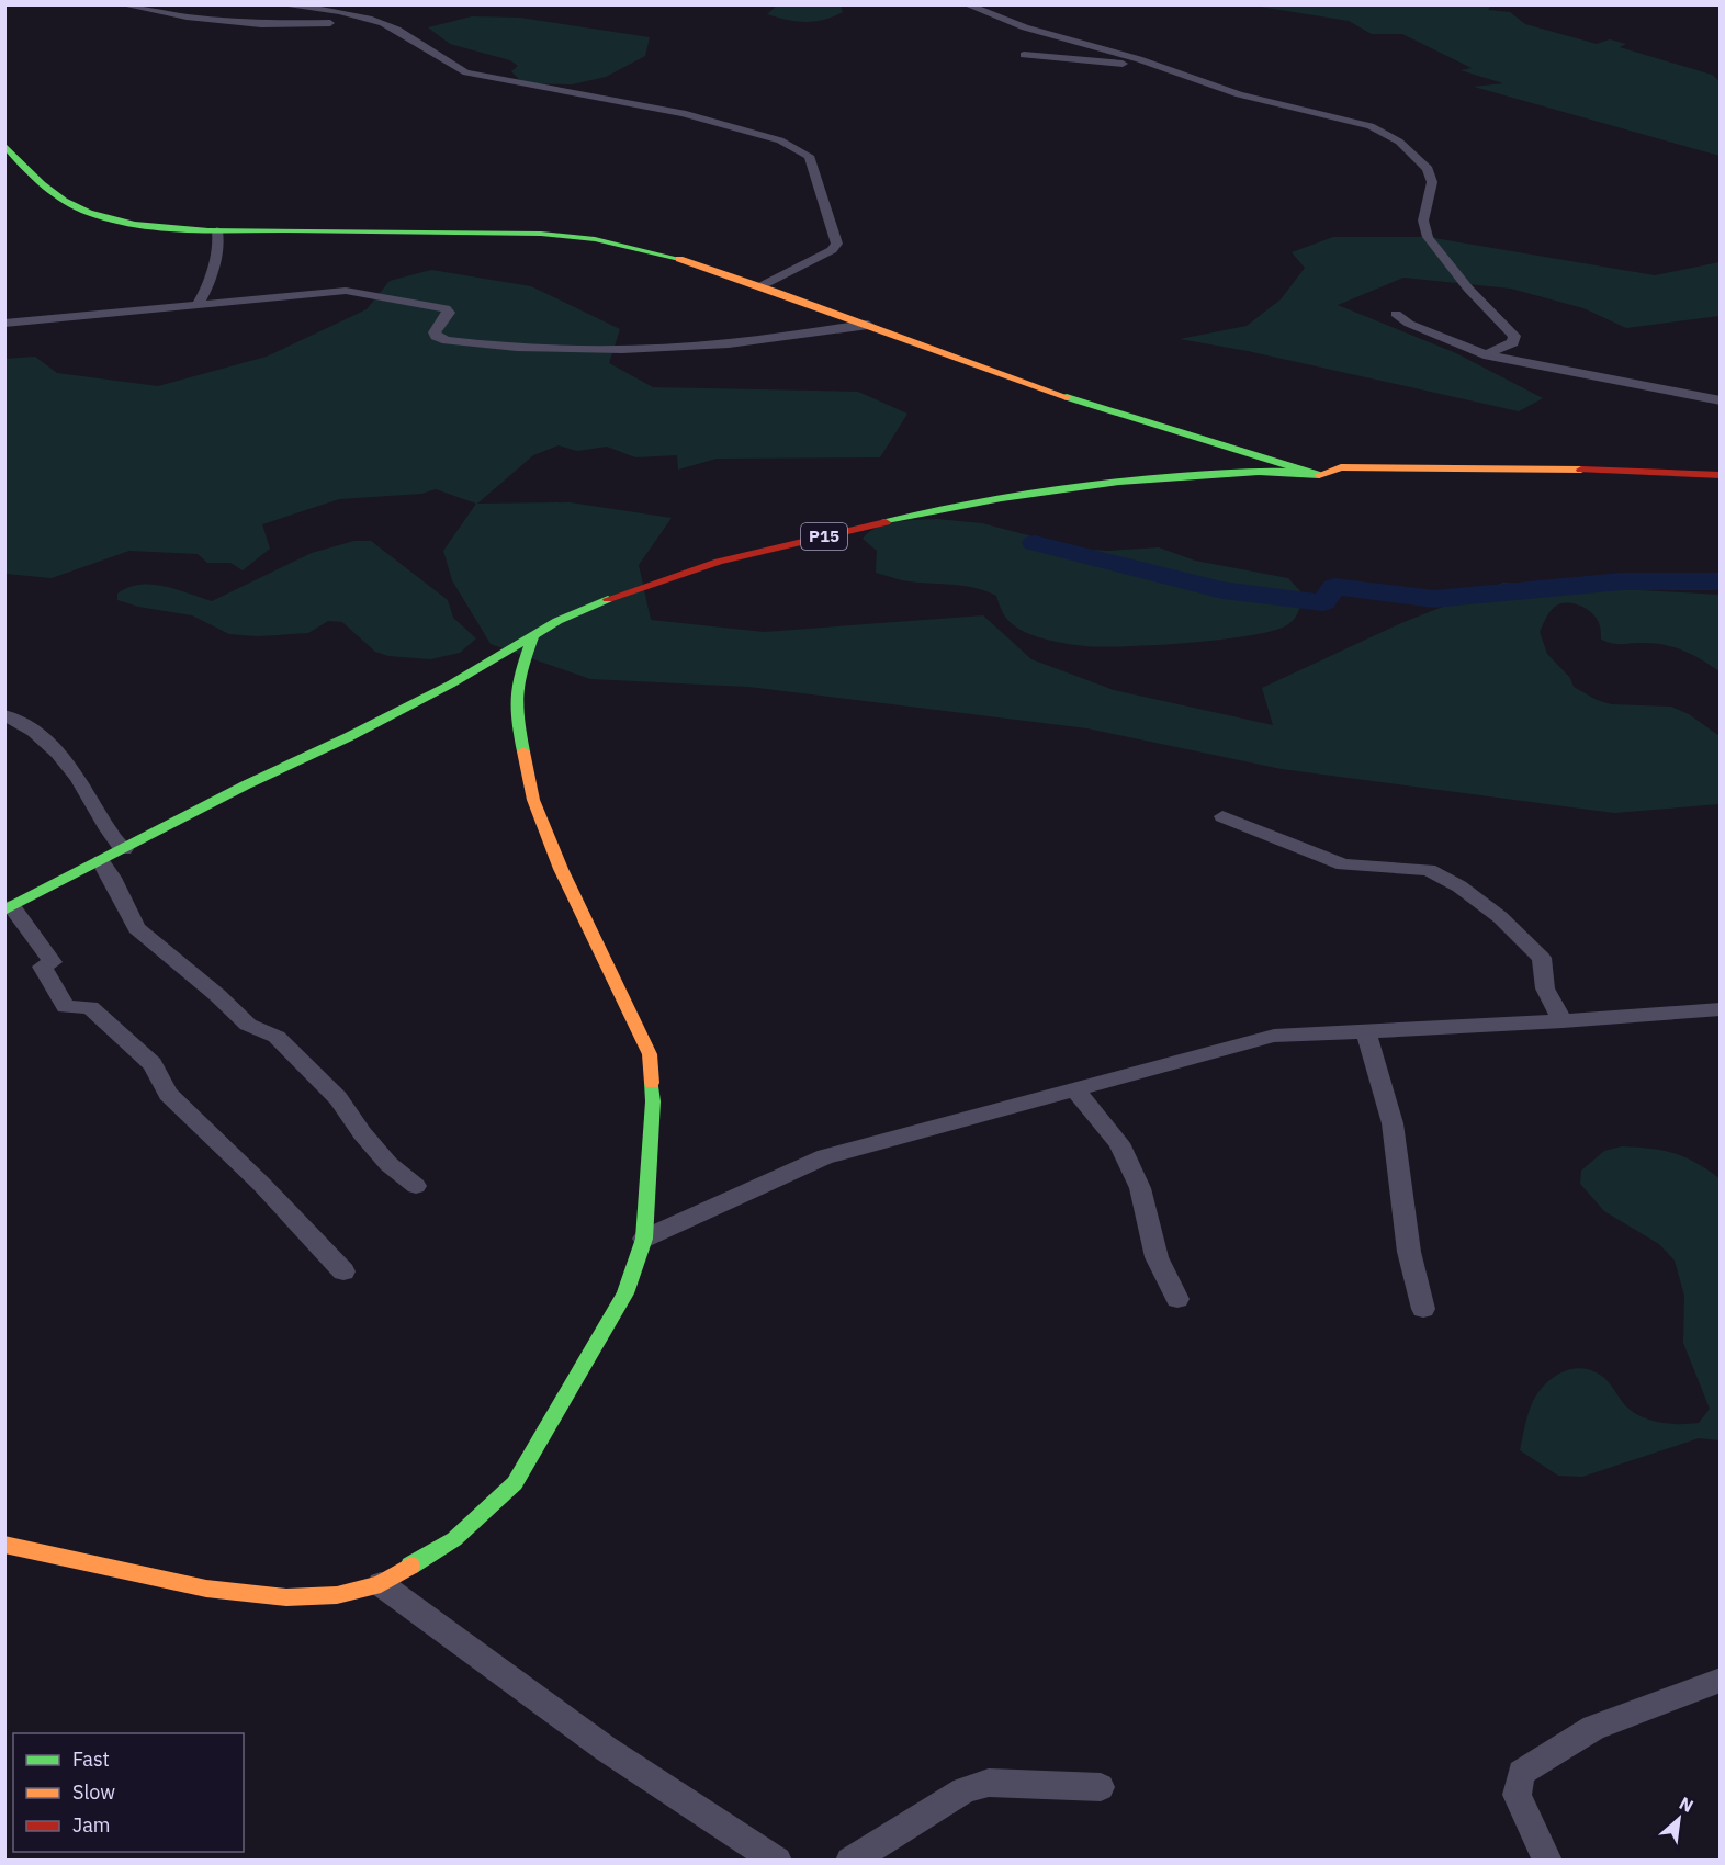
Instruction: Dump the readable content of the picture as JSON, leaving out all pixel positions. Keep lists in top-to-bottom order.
{
  "streets": {
    "street": ["P15"]
  },
  "legend": ["Fast", "Slow", "Jam"],
  "north": "top right"
}
